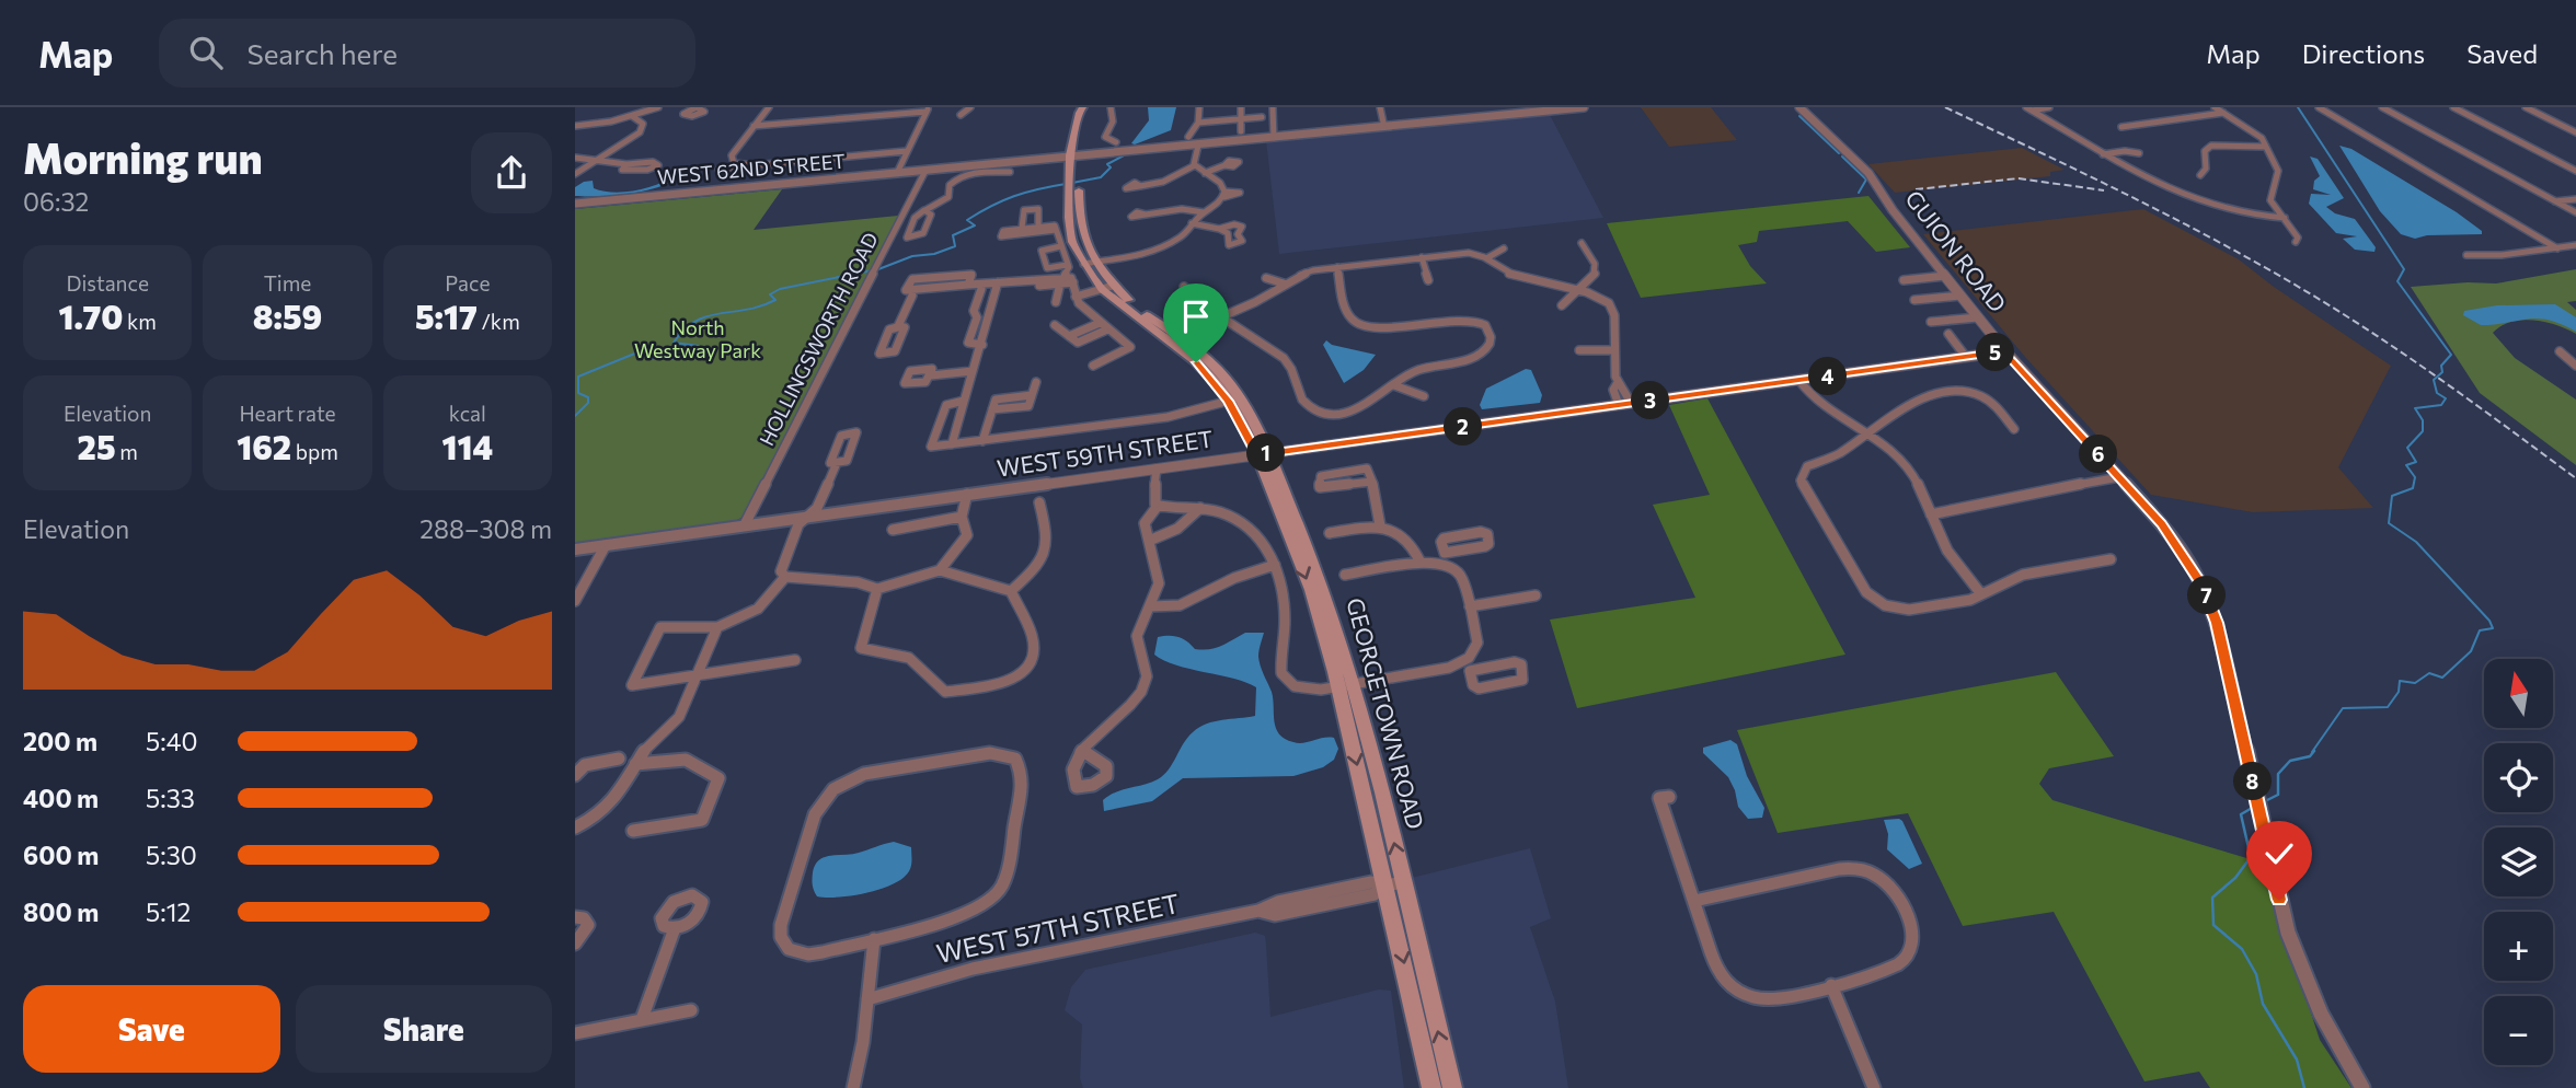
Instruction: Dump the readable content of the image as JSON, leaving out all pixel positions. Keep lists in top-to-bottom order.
{
  "streets": {
    "main road": ["GEORGETOWN ROAD"],
    "street": [
      "WEST 62ND STREET",
      "GUION ROAD",
      "HOLLINGSWORTH ROAD",
      "WEST 59TH STREET",
      "WEST 57TH STREET"
    ]
  },
  "crossings": [
    ["WEST 62ND STREET", "HOLLINGSWORTH ROAD"],
    ["WEST 62ND STREET", "GEORGETOWN ROAD"],
    ["GUION ROAD", "WEST 59TH STREET"],
    ["HOLLINGSWORTH ROAD", "WEST 59TH STREET"],
    ["WEST 59TH STREET", "GEORGETOWN ROAD"],
    ["GEORGETOWN ROAD", "WEST 57TH STREET"]
  ],
  "parks": ["North Westway Park"],
  "north": "top",
  "page": {
    "header": "Map",
    "search": "Search here",
    "nav": ["Map", "Directions", "Saved"],
    "heading": ["Morning run", "06:32"],
    "stats": [
      ["Distance", "1.70 km"],
      ["Time", "8:59"],
      ["Pace", "5:17 /km"],
      ["Elevation", "25 m"],
      ["Heart rate", "162 bpm"],
      ["kcal", "114"]
    ],
    "pins": [
      "5",
      "4",
      "3",
      "2",
      "1",
      "6",
      "7",
      "8"
    ],
    "chart": ["Elevation", "288–308 m"],
    "map_buttons": ["+", "−"],
    "list": [
      {
        "name": "200 m",
        "note": "5:40"
      },
      {
        "name": "400 m",
        "note": "5:33"
      },
      {
        "name": "600 m",
        "note": "5:30"
      },
      {
        "name": "800 m",
        "note": "5:12"
      }
    ],
    "buttons": ["Save", "Share"]
  }
}
